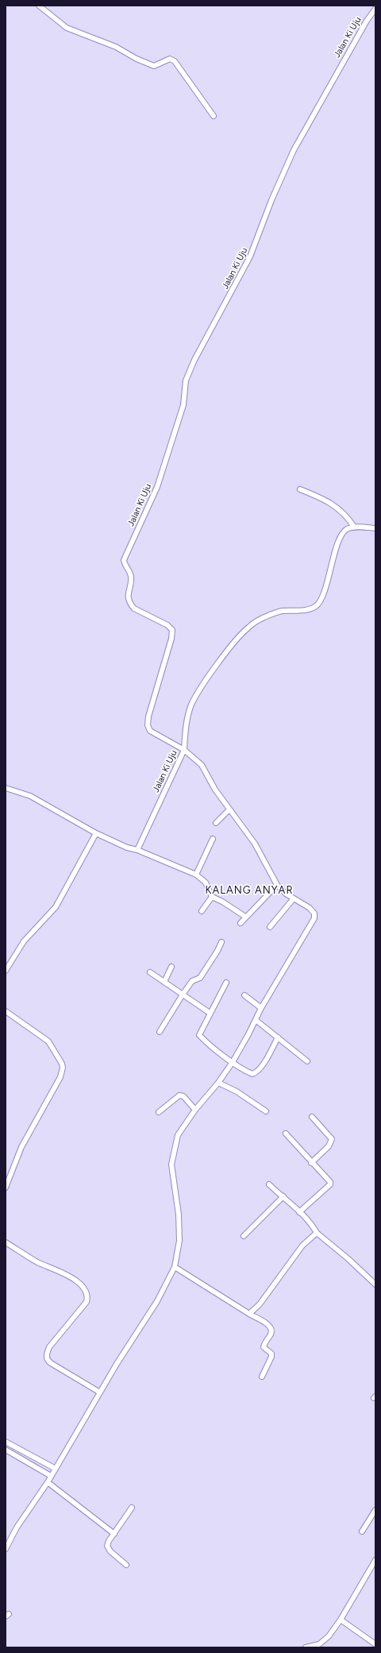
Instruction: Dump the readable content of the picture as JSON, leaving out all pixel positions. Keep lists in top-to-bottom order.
{
  "streets": {
    "street": ["Jalan Ki Uju"]
  },
  "districts": ["KALANG ANYAR"]
}
